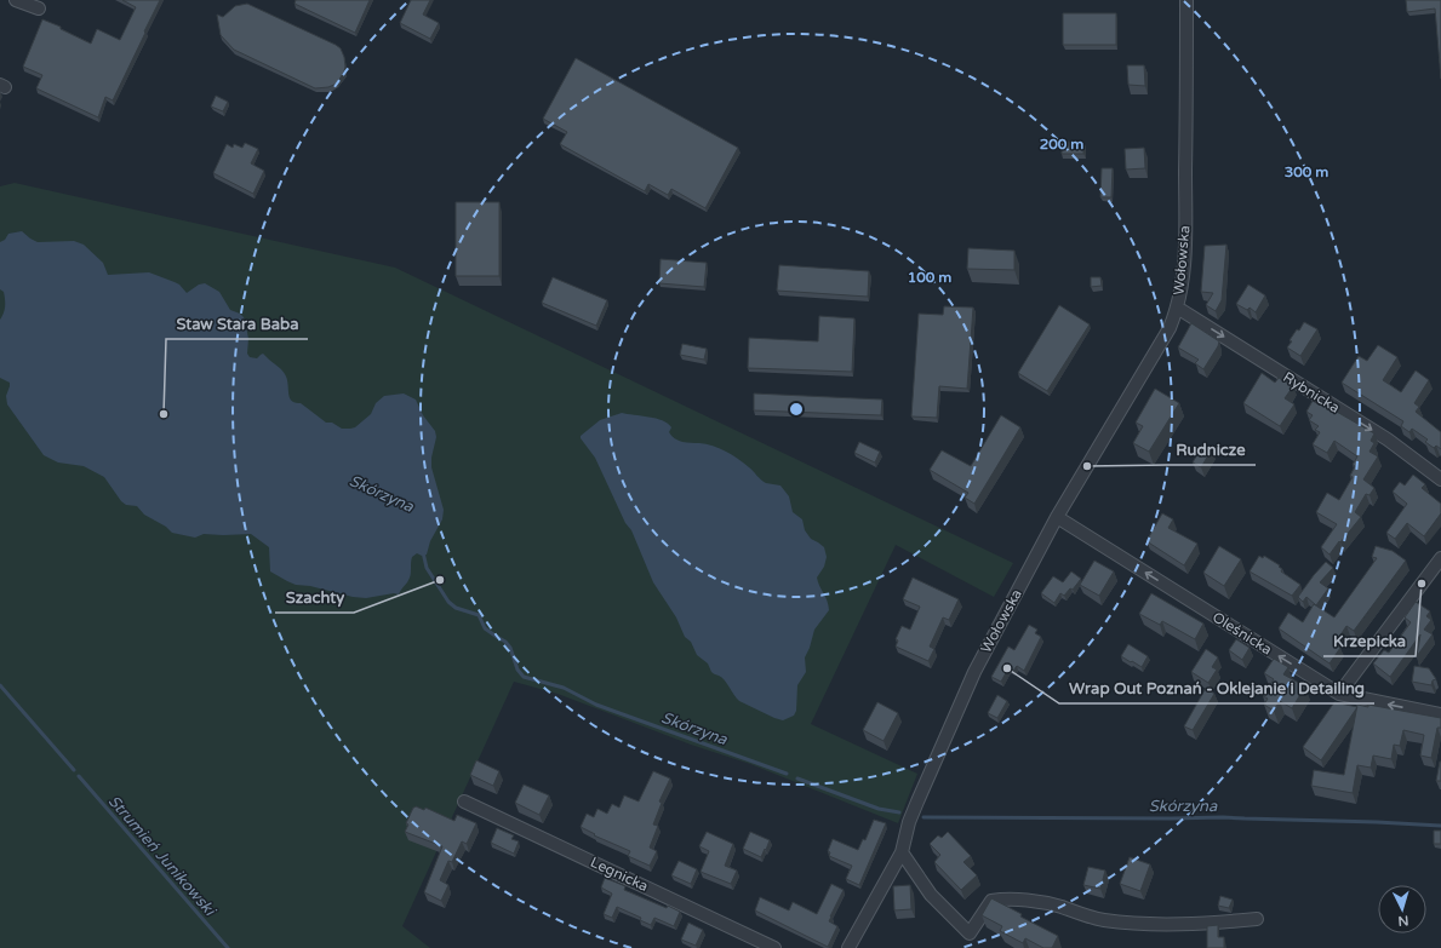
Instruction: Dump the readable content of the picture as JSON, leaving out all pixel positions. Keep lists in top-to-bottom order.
{
  "streets": {
    "street": [
      "Wołowska",
      "Rybnicka",
      "Oleśnicka",
      "Legnicka"
    ]
  },
  "crossings": [
    ["Wołowska", "Rybnicka"],
    ["Wołowska", "Oleśnicka"]
  ],
  "one_way": ["Rybnicka", "Oleśnicka"],
  "water": ["Skórzyna", "Strumień Junikowski"],
  "places": [
    "Staw Stara Baba",
    "Rudnicze",
    "Szachty",
    "Krzepicka",
    "Wrap Out Poznań - Oklejanie i Detailing"
  ],
  "north": "bottom",
  "rings": ["200 m", "300 m", "100 m"]
}
